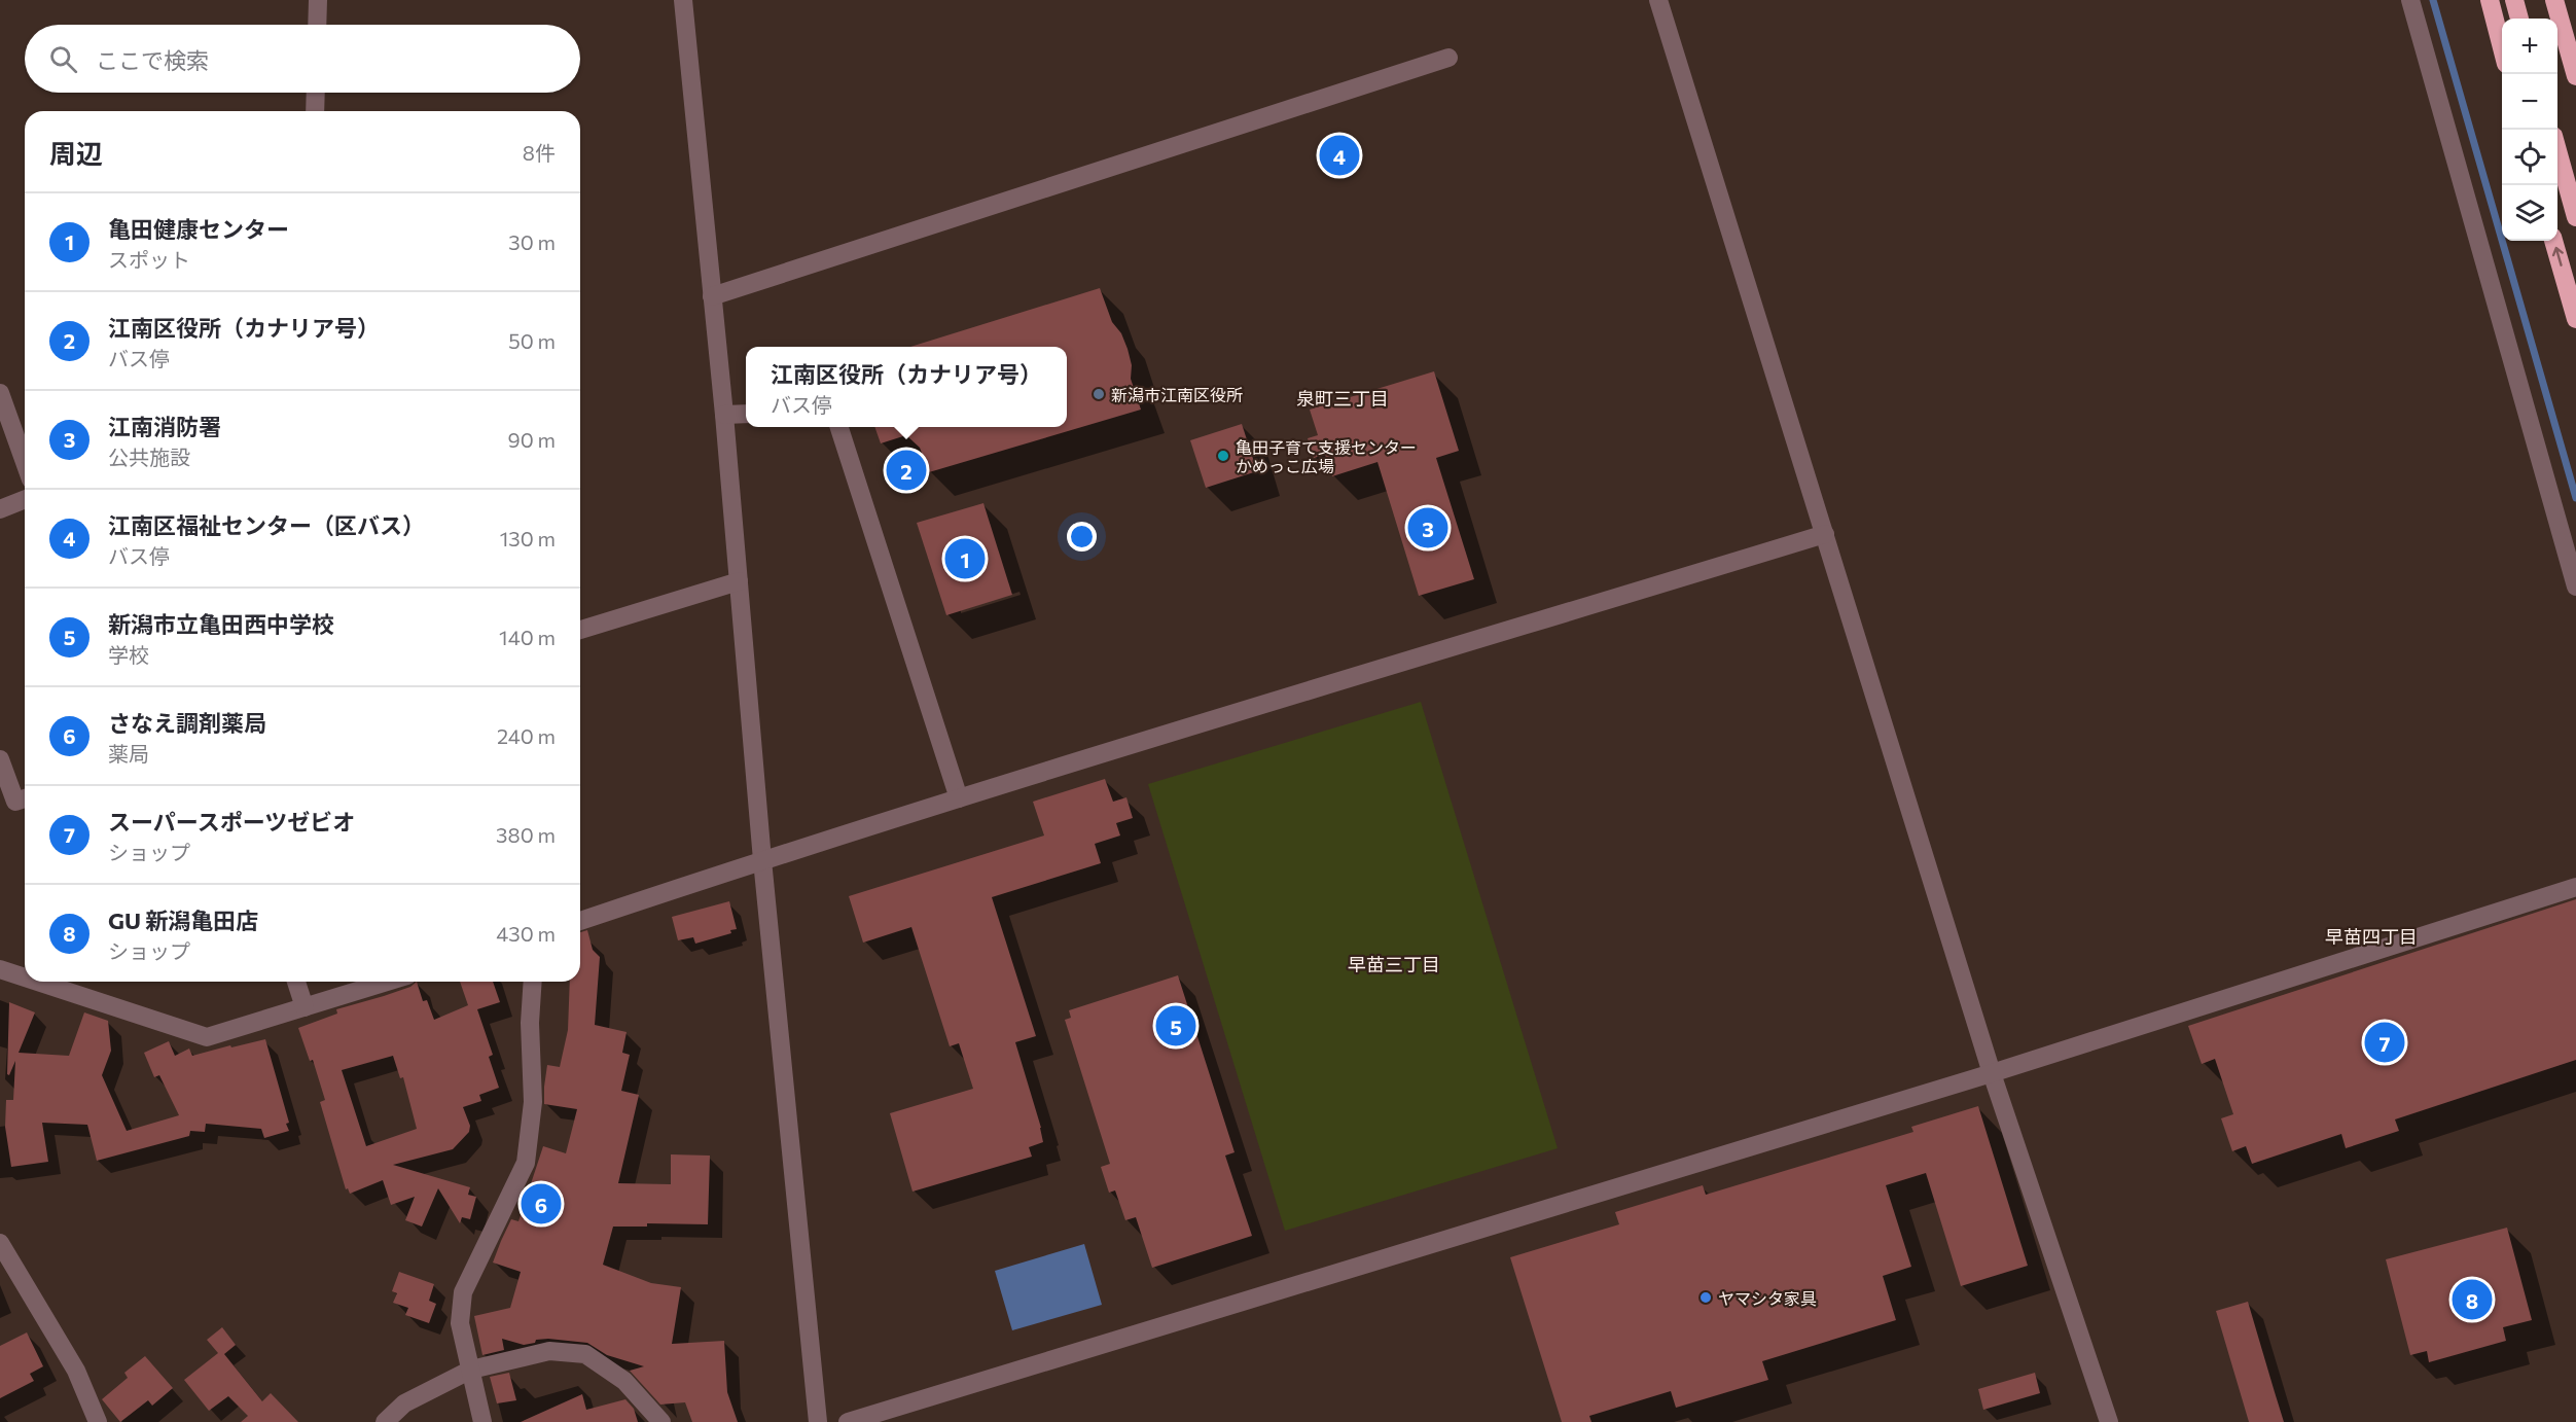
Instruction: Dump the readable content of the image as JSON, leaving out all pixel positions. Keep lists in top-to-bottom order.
{
  "districts": ["泉町三丁目", "早苗四丁目", "早苗三丁目"],
  "places": ["新潟市江南区役所", "亀田子育て支援センター かめっこ広場", "ヤマシタ家具"],
  "page": {
    "map_buttons": ["+", "−"],
    "search": "ここで検索",
    "heading": ["周辺", "8件"],
    "pins": [
      "4",
      "2",
      "3",
      "1",
      "5",
      "7",
      "6",
      "8"
    ],
    "list": [
      {
        "mark": "1",
        "name": "亀田健康センター",
        "note": "スポット",
        "value": "30 m"
      },
      {
        "mark": "2",
        "name": "江南区役所（カナリア号）",
        "note": "バス停",
        "value": "50 m"
      },
      {
        "mark": "3",
        "name": "江南消防署",
        "note": "公共施設",
        "value": "90 m"
      },
      {
        "mark": "4",
        "name": "江南区福祉センター（区バス）",
        "note": "バス停",
        "value": "130 m"
      },
      {
        "mark": "5",
        "name": "新潟市立亀田西中学校",
        "note": "学校",
        "value": "140 m"
      },
      {
        "mark": "6",
        "name": "さなえ調剤薬局",
        "note": "薬局",
        "value": "240 m"
      },
      {
        "mark": "7",
        "name": "スーパースポーツゼビオ",
        "note": "ショップ",
        "value": "380 m"
      },
      {
        "mark": "8",
        "name": "GU 新潟亀田店",
        "note": "ショップ",
        "value": "430 m"
      }
    ],
    "popup": ["江南区役所（カナリア号）", "バス停"]
  }
}
